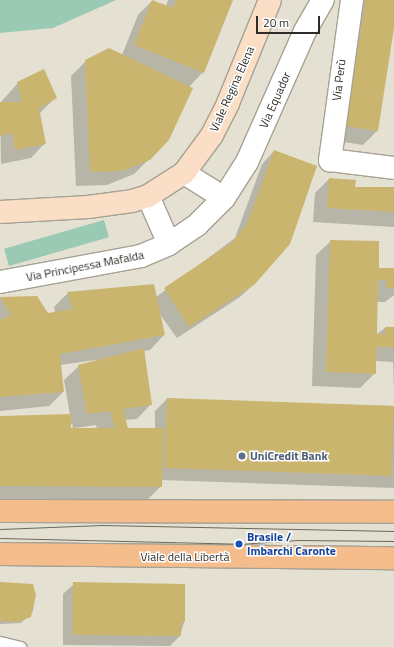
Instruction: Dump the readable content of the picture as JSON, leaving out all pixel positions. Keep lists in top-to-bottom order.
{
  "streets": {
    "main road": ["Viale Regina Elena", "Viale della Libertà"],
    "street": ["Via Perù", "Via Equador", "Via Principessa Mafalda"]
  },
  "crossings": [
    ["Via Equador", "Via Principessa Mafalda"]
  ],
  "places": ["UniCredit Bank", "Brasile / Imbarchi Caronte"],
  "scale_bar": "20 m"
}
